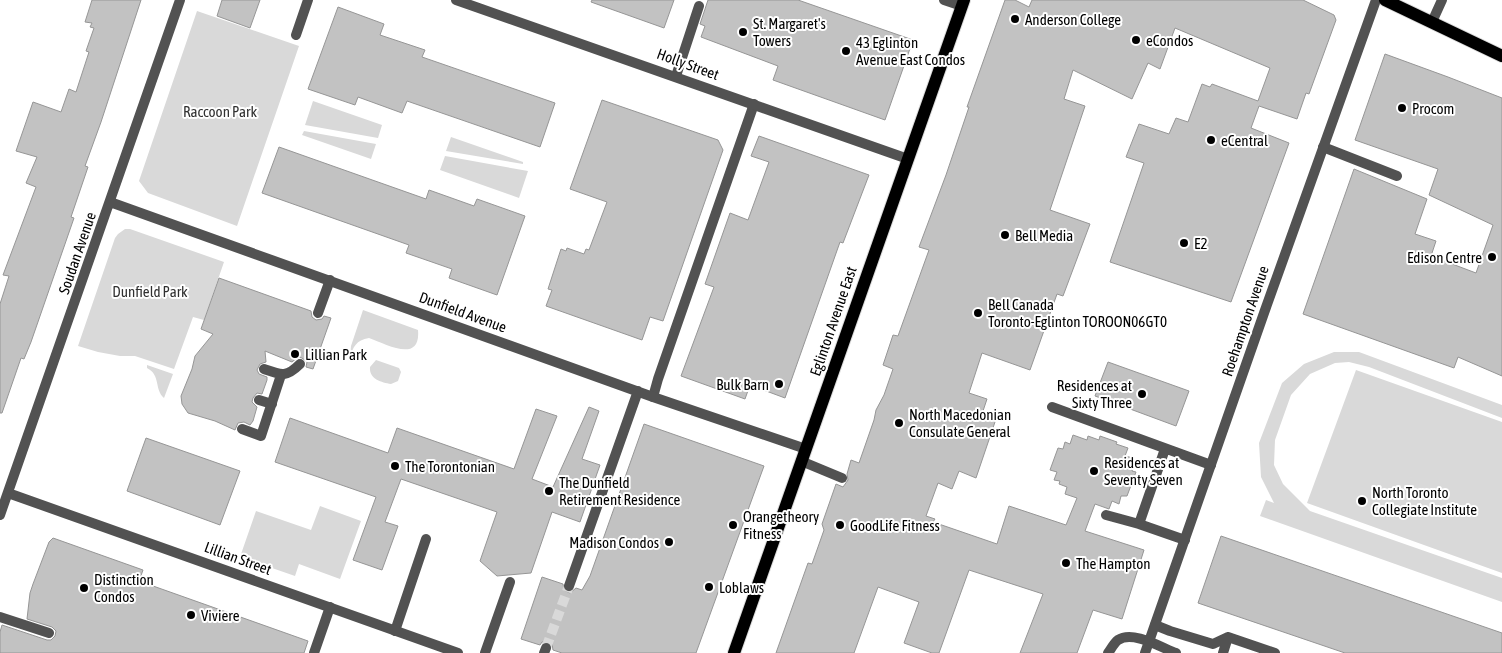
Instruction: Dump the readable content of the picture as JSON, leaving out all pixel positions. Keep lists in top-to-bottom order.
{
  "streets": {
    "main road": ["Eglinton Avenue East"],
    "street": [
      "Holly Street",
      "Soudan Avenue",
      "Dunfield Avenue",
      "Roehampton Avenue",
      "Lillian Street"
    ]
  },
  "crossings": [
    ["Holly Street", "Eglinton Avenue East"],
    ["Soudan Avenue", "Dunfield Avenue"],
    ["Soudan Avenue", "Lillian Street"],
    ["Dunfield Avenue", "Eglinton Avenue East"]
  ],
  "parks": ["Raccoon Park", "Dunfield Park"],
  "places": [
    "Anderson College",
    "St. Margaret's Towers",
    "eCondos",
    "43 Eglinton Avenue East Condos",
    "Procom",
    "eCentral",
    "Bell Media",
    "E2",
    "Edison Centre",
    "Bell Canada Toronto-Eglinton TOROON06GT0",
    "Lillian Park",
    "Bulk Barn",
    "Residences at Sixty Three",
    "North Macedonian Consulate General",
    "The Torontonian",
    "Residences at Seventy Seven",
    "The Dunfield Retirement Residence",
    "North Toronto Collegiate Institute",
    "Orangetheory Fitness",
    "GoodLife Fitness",
    "Madison Condos",
    "The Hampton",
    "Loblaws",
    "Distinction Condos",
    "Viviere"
  ]
}
